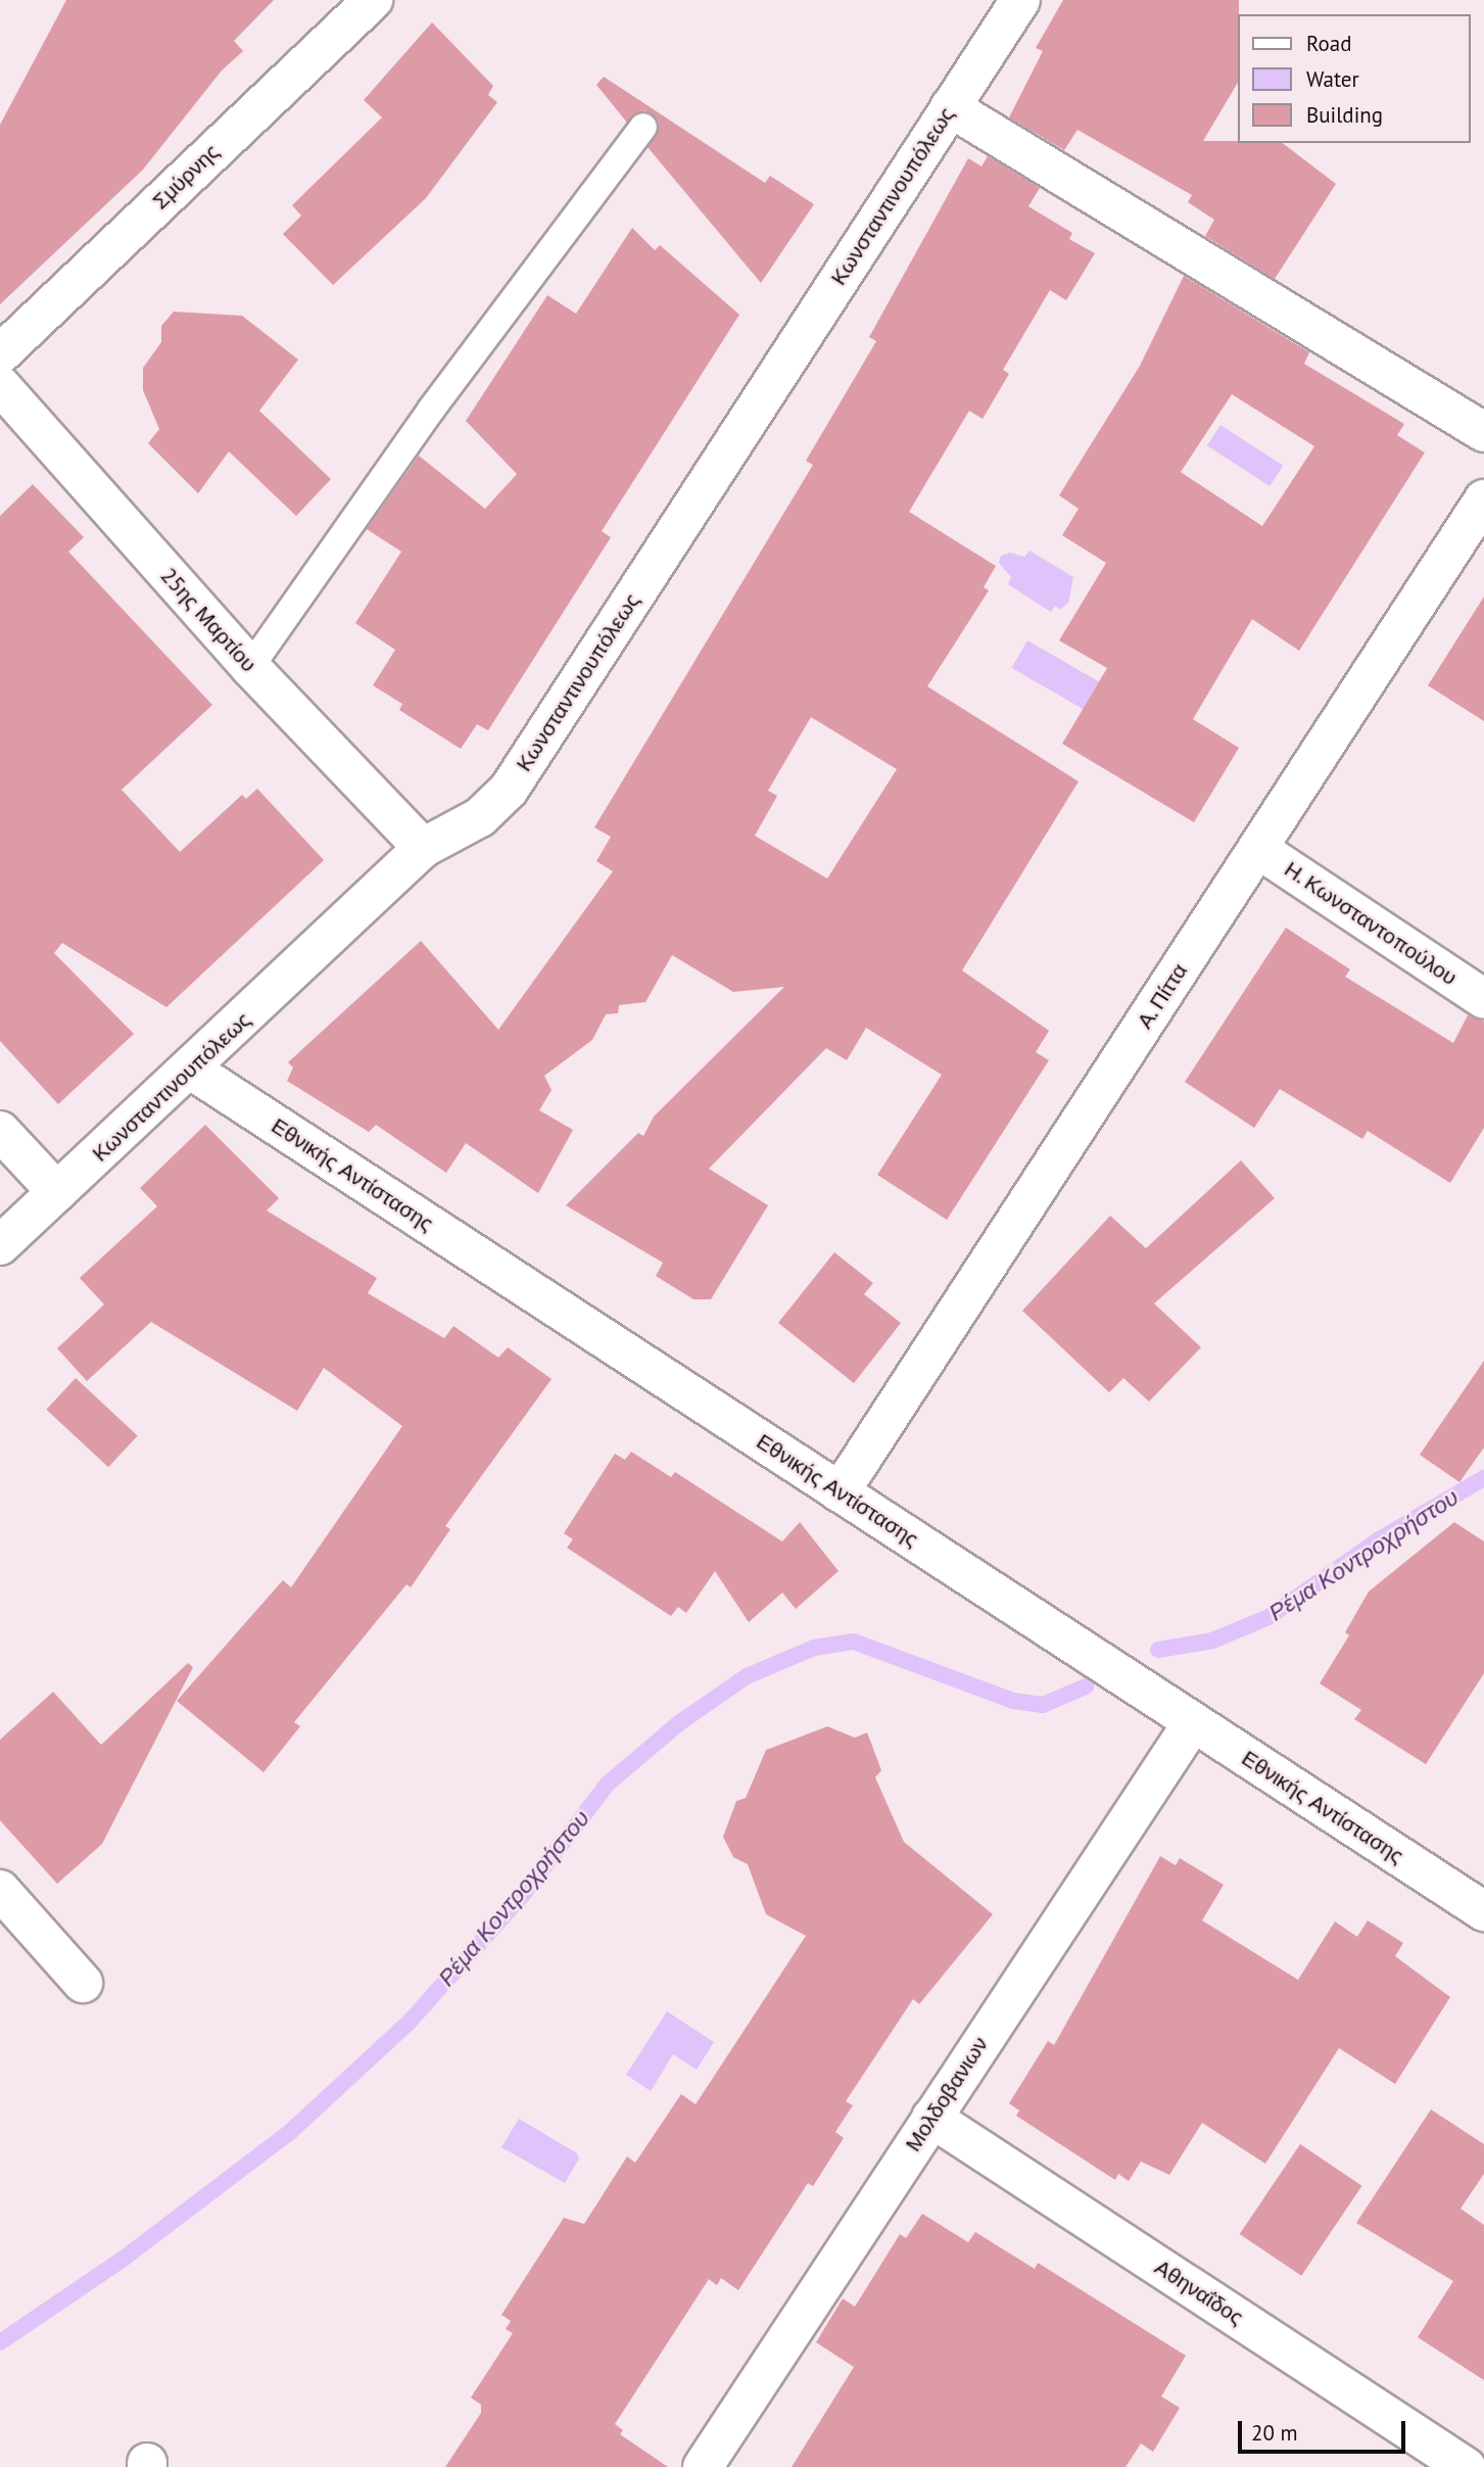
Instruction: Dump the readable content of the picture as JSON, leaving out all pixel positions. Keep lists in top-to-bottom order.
{
  "streets": {
    "street": [
      "Σμύρνης",
      "Κωνσταντινουπόλεως",
      "25ης Μαρτίου",
      "Η. Κωνσταντοπούλου",
      "Α. Πίττα",
      "Εθνικής Αντίστασης",
      "Μολδοβανιων",
      "Αθηναΐδος"
    ]
  },
  "crossings": [
    ["Κωνσταντινουπόλεως", "25ης Μαρτίου"],
    ["Κωνσταντινουπόλεως", "Εθνικής Αντίστασης"],
    ["Η. Κωνσταντοπούλου", "Α. Πίττα"],
    ["Α. Πίττα", "Εθνικής Αντίστασης"],
    ["Εθνικής Αντίστασης", "Μολδοβανιων"],
    ["Μολδοβανιων", "Αθηναΐδος"]
  ],
  "water": ["Ρέμα Κοντροχρήστου"],
  "legend": ["Road", "Water", "Building"],
  "scale_bar": "20 m"
}
